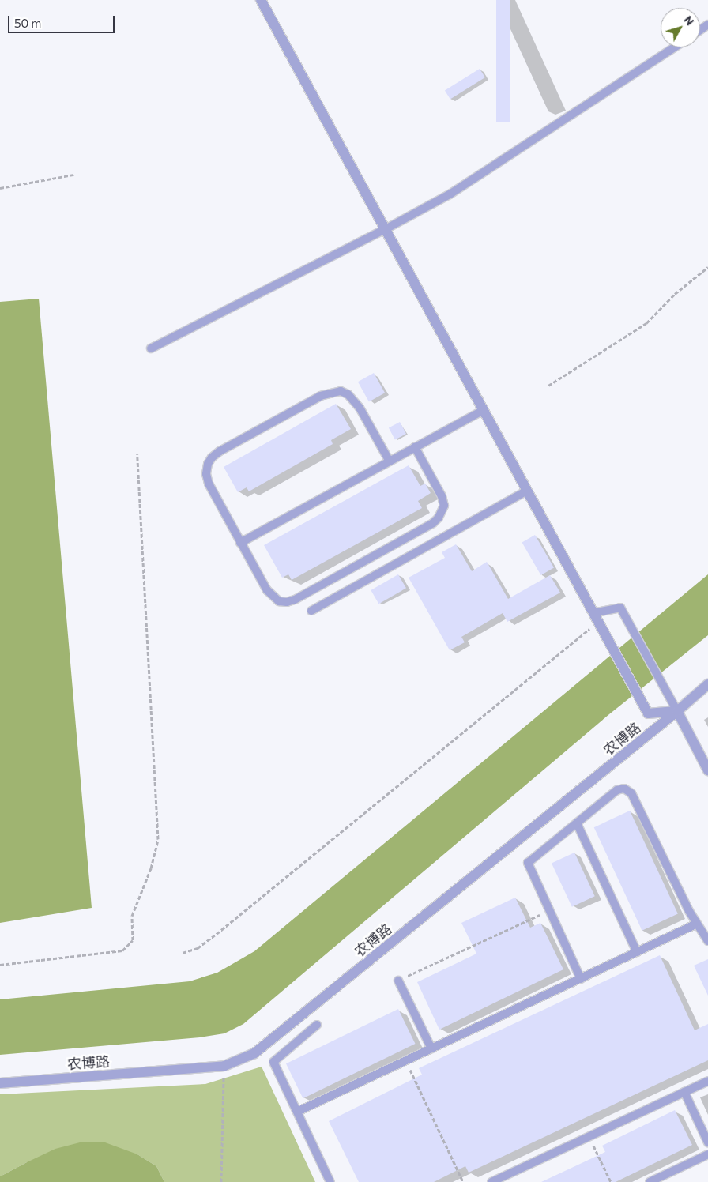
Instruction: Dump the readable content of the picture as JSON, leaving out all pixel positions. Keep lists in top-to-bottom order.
{
  "streets": {
    "street": ["农博路"]
  },
  "scale_bar": "50 m",
  "north": "top right"
}
